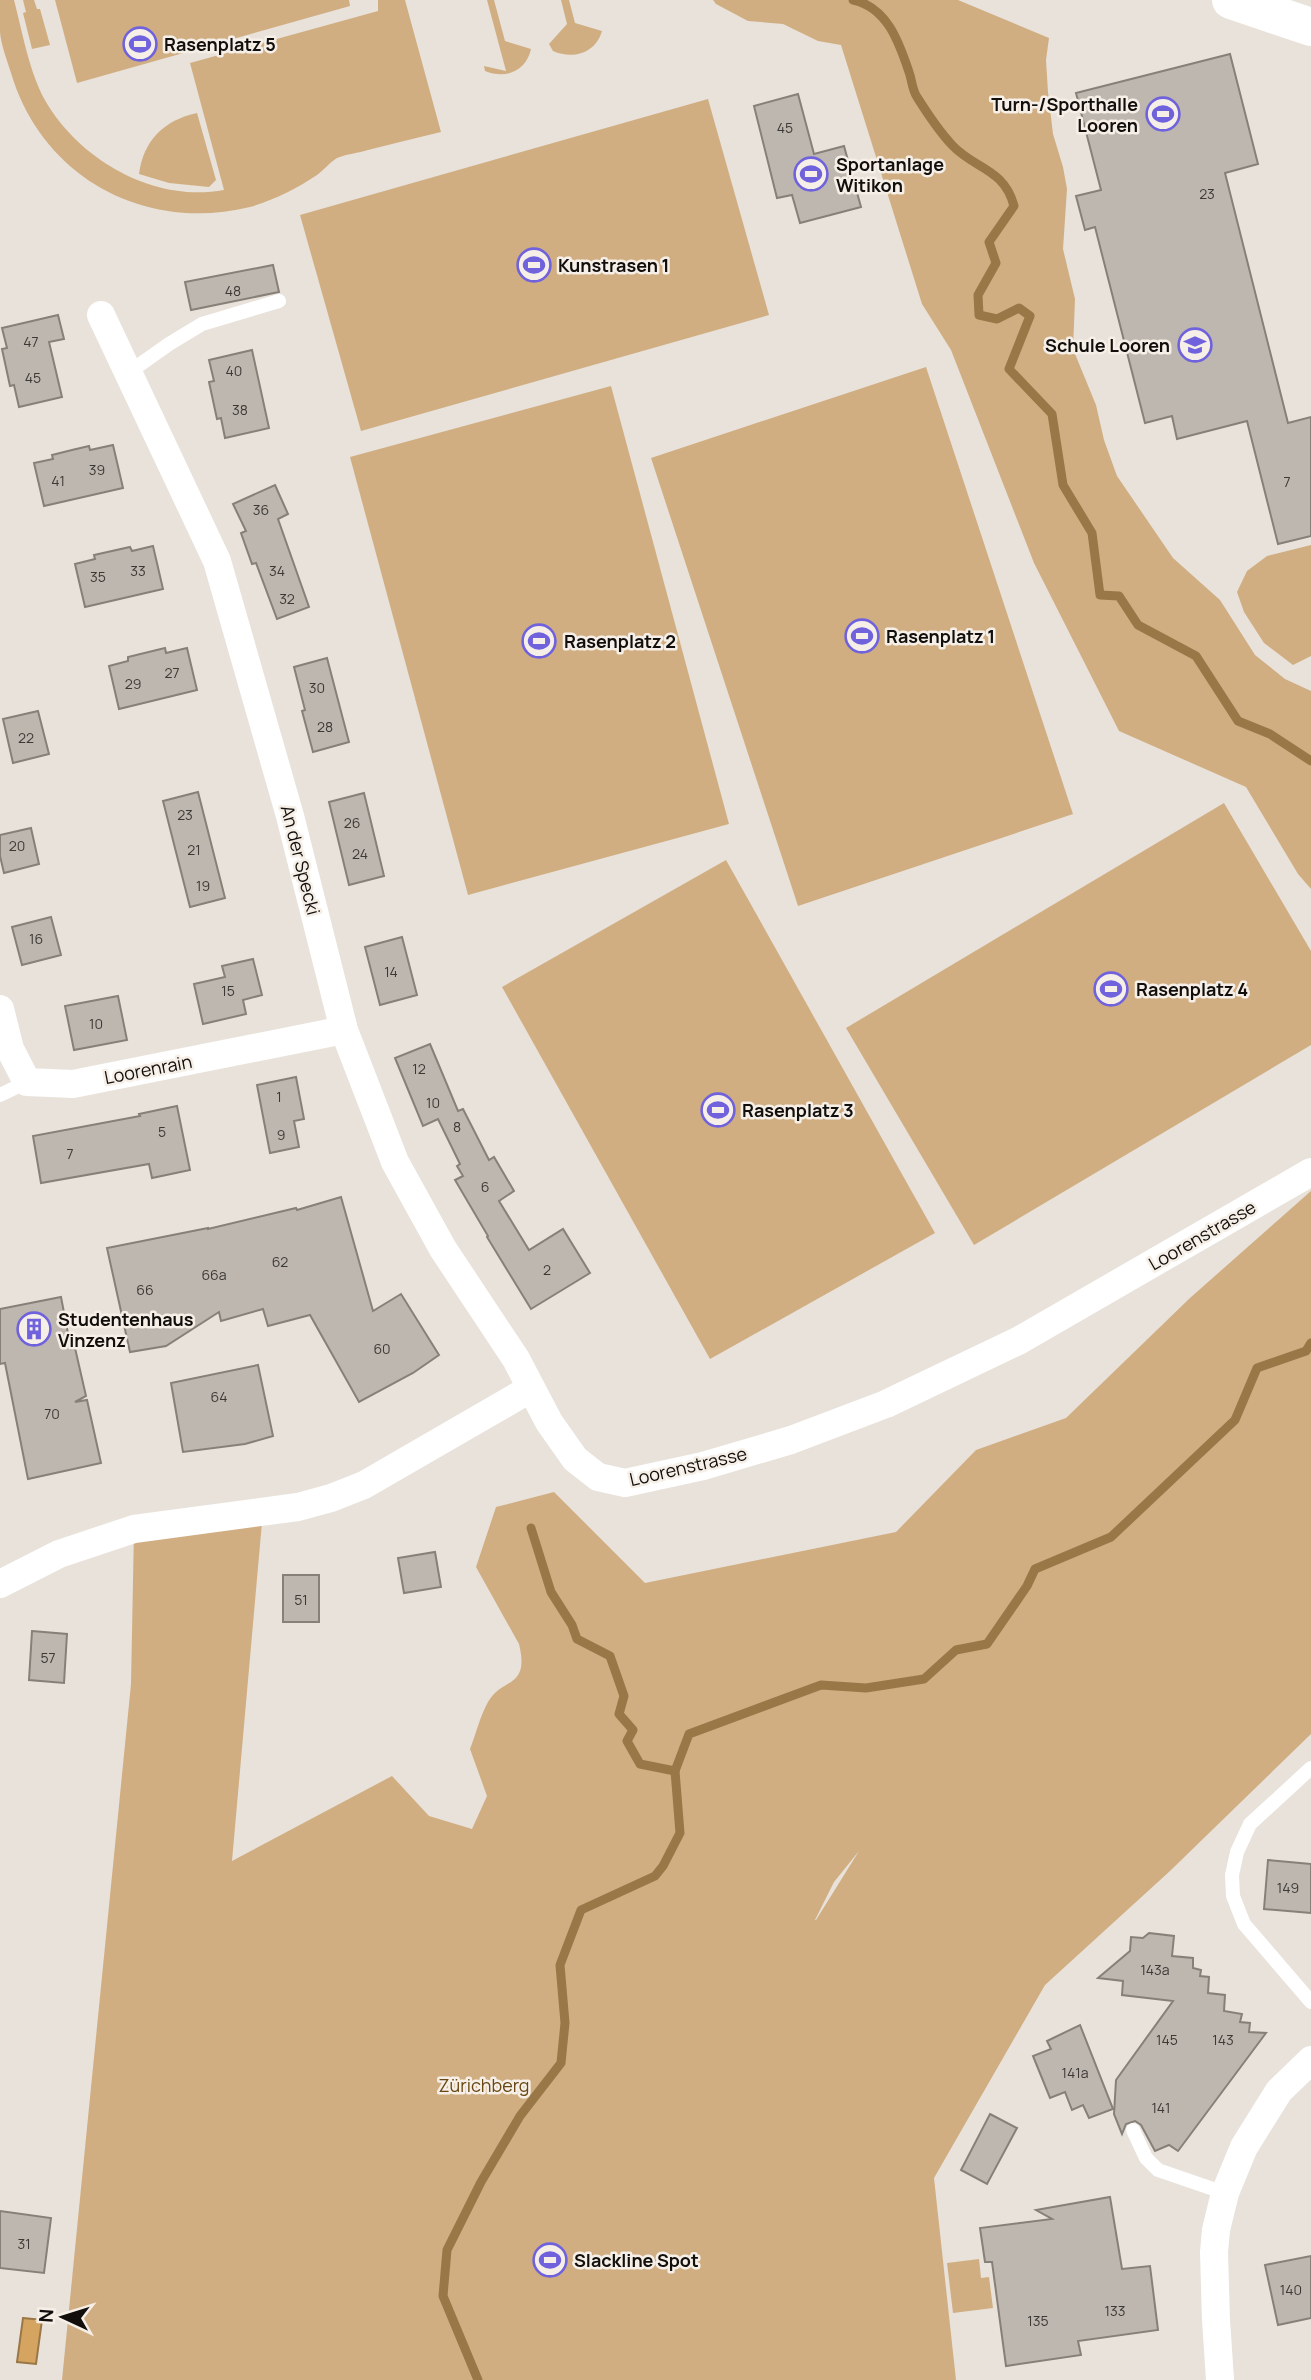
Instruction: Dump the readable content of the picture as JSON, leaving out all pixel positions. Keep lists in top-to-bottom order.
{
  "streets": {
    "street": ["An der Specki", "Loorenrain", "Loorenstrasse"]
  },
  "crossings": [
    ["An der Specki", "Loorenrain"],
    ["An der Specki", "Loorenstrasse"]
  ],
  "parks": ["Zürichberg"],
  "places": {
    "sports": [
      "Rasenplatz 5",
      "Turn-/Sporthalle Looren",
      "Sportanlage Witikon",
      "Kunstrasen 1",
      "Rasenplatz 1",
      "Rasenplatz 2",
      "Rasenplatz 4",
      "Rasenplatz 3",
      "Slackline Spot"
    ],
    "school or university": ["Schule Looren"],
    "building": ["Studentenhaus Vinzenz"]
  },
  "house_numbers": [
    "45",
    "23",
    "48",
    "47",
    "40",
    "45",
    "38",
    "39",
    "41",
    "7",
    "36",
    "33",
    "34",
    "35",
    "32",
    "27",
    "29",
    "30",
    "28",
    "22",
    "23",
    "26",
    "20",
    "21",
    "24",
    "19",
    "16",
    "14",
    "15",
    "10",
    "12",
    "1",
    "10",
    "8",
    "5",
    "9",
    "7",
    "6",
    "62",
    "2",
    "66a",
    "66",
    "60",
    "64",
    "70",
    "51",
    "57",
    "149",
    "143a",
    "145",
    "143",
    "141a",
    "141",
    "31",
    "140",
    "133",
    "135"
  ],
  "north": "left"
}
